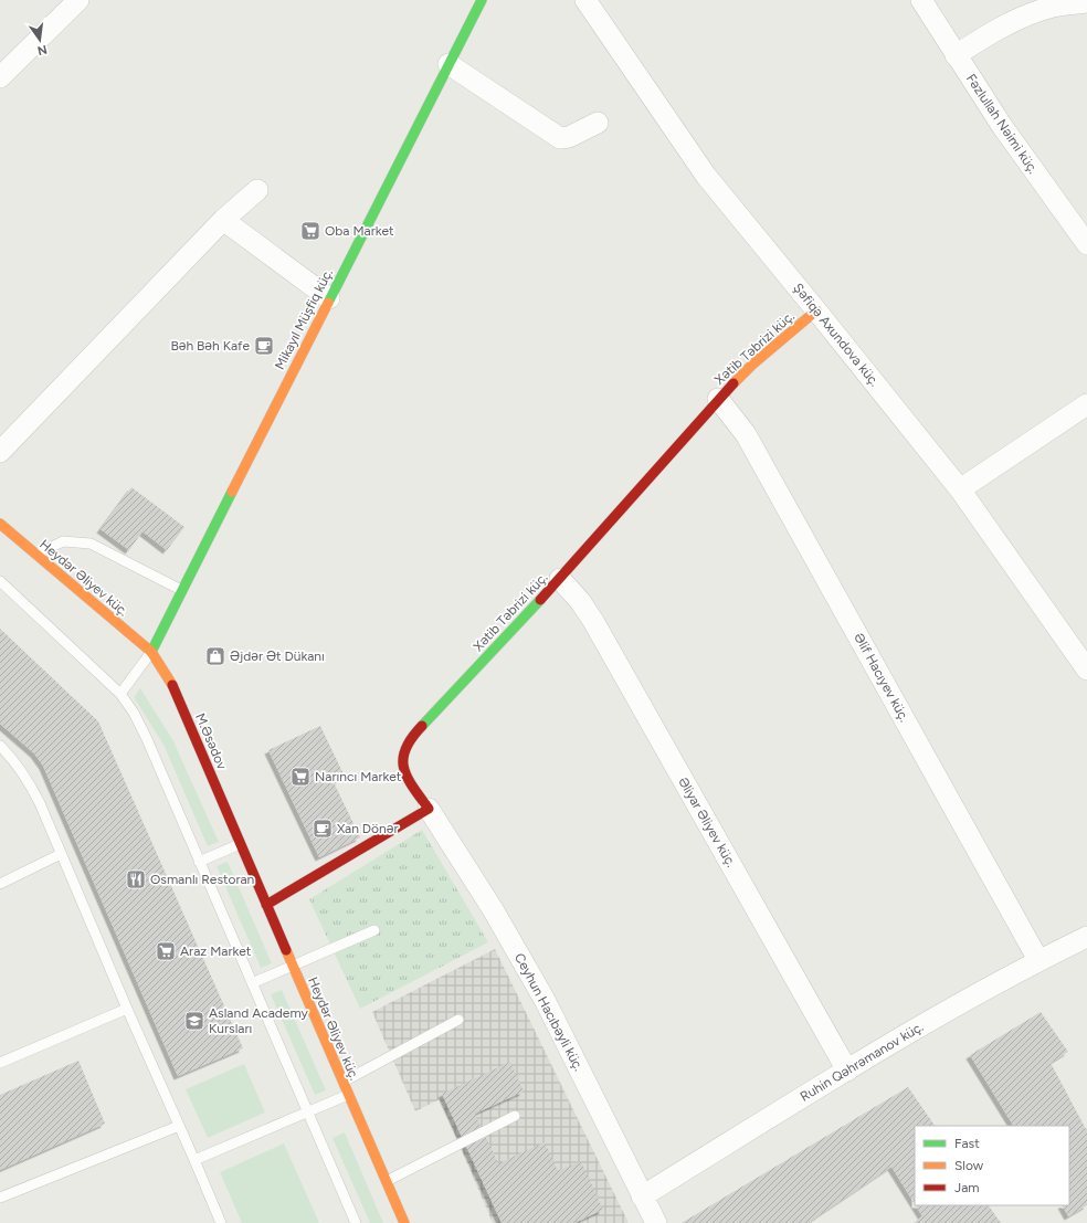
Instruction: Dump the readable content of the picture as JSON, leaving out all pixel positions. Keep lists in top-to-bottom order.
{
  "streets": {
    "main road": [
      "Mikayıl Müşfiq küç.",
      "Xətib Təbrizi küç.",
      "Heydər Əliyev küç.",
      "M.Əsədov"
    ],
    "street": [
      "Fəzlullah Nəimi küç.",
      "Şəfiqə Axundova küç.",
      "Əlif Hacıyev küç.",
      "Əliyar Əliyev küç.",
      "Ceyhun Hacıbəyli küç.",
      "Ruhin Qəhrəmanov küç."
    ]
  },
  "crossings": [
    ["Mikayıl Müşfiq küç.", "Heydər Əliyev küç."],
    ["Mikayıl Müşfiq küç.", "M.Əsədov"],
    ["Şəfiqə Axundova küç.", "Xətib Təbrizi küç."],
    ["Xətib Təbrizi küç.", "Əlif Hacıyev küç."],
    ["Xətib Təbrizi küç.", "Əliyar Əliyev küç."],
    ["Xətib Təbrizi küç.", "Ceyhun Hacıbəyli küç."],
    ["Heydər Əliyev küç.", "M.Əsədov"],
    ["Əlif Hacıyev küç.", "Ruhin Qəhrəmanov küç."],
    ["Əliyar Əliyev küç.", "Ruhin Qəhrəmanov küç."],
    ["Ceyhun Hacıbəyli küç.", "Ruhin Qəhrəmanov küç."]
  ],
  "places": {
    "supermarket": ["Oba Market", "Narıncı Market", "Araz Market"],
    "cafe": ["Bəh Bəh Kafe", "Xan Dönər"],
    "shop": ["Əjdər Ət Dükanı"],
    "restaurant": ["Osmanlı Restoran"],
    "school or university": ["Asland Academy Kursları"]
  },
  "legend": ["Fast", "Slow", "Jam"],
  "north": "bottom"
}
